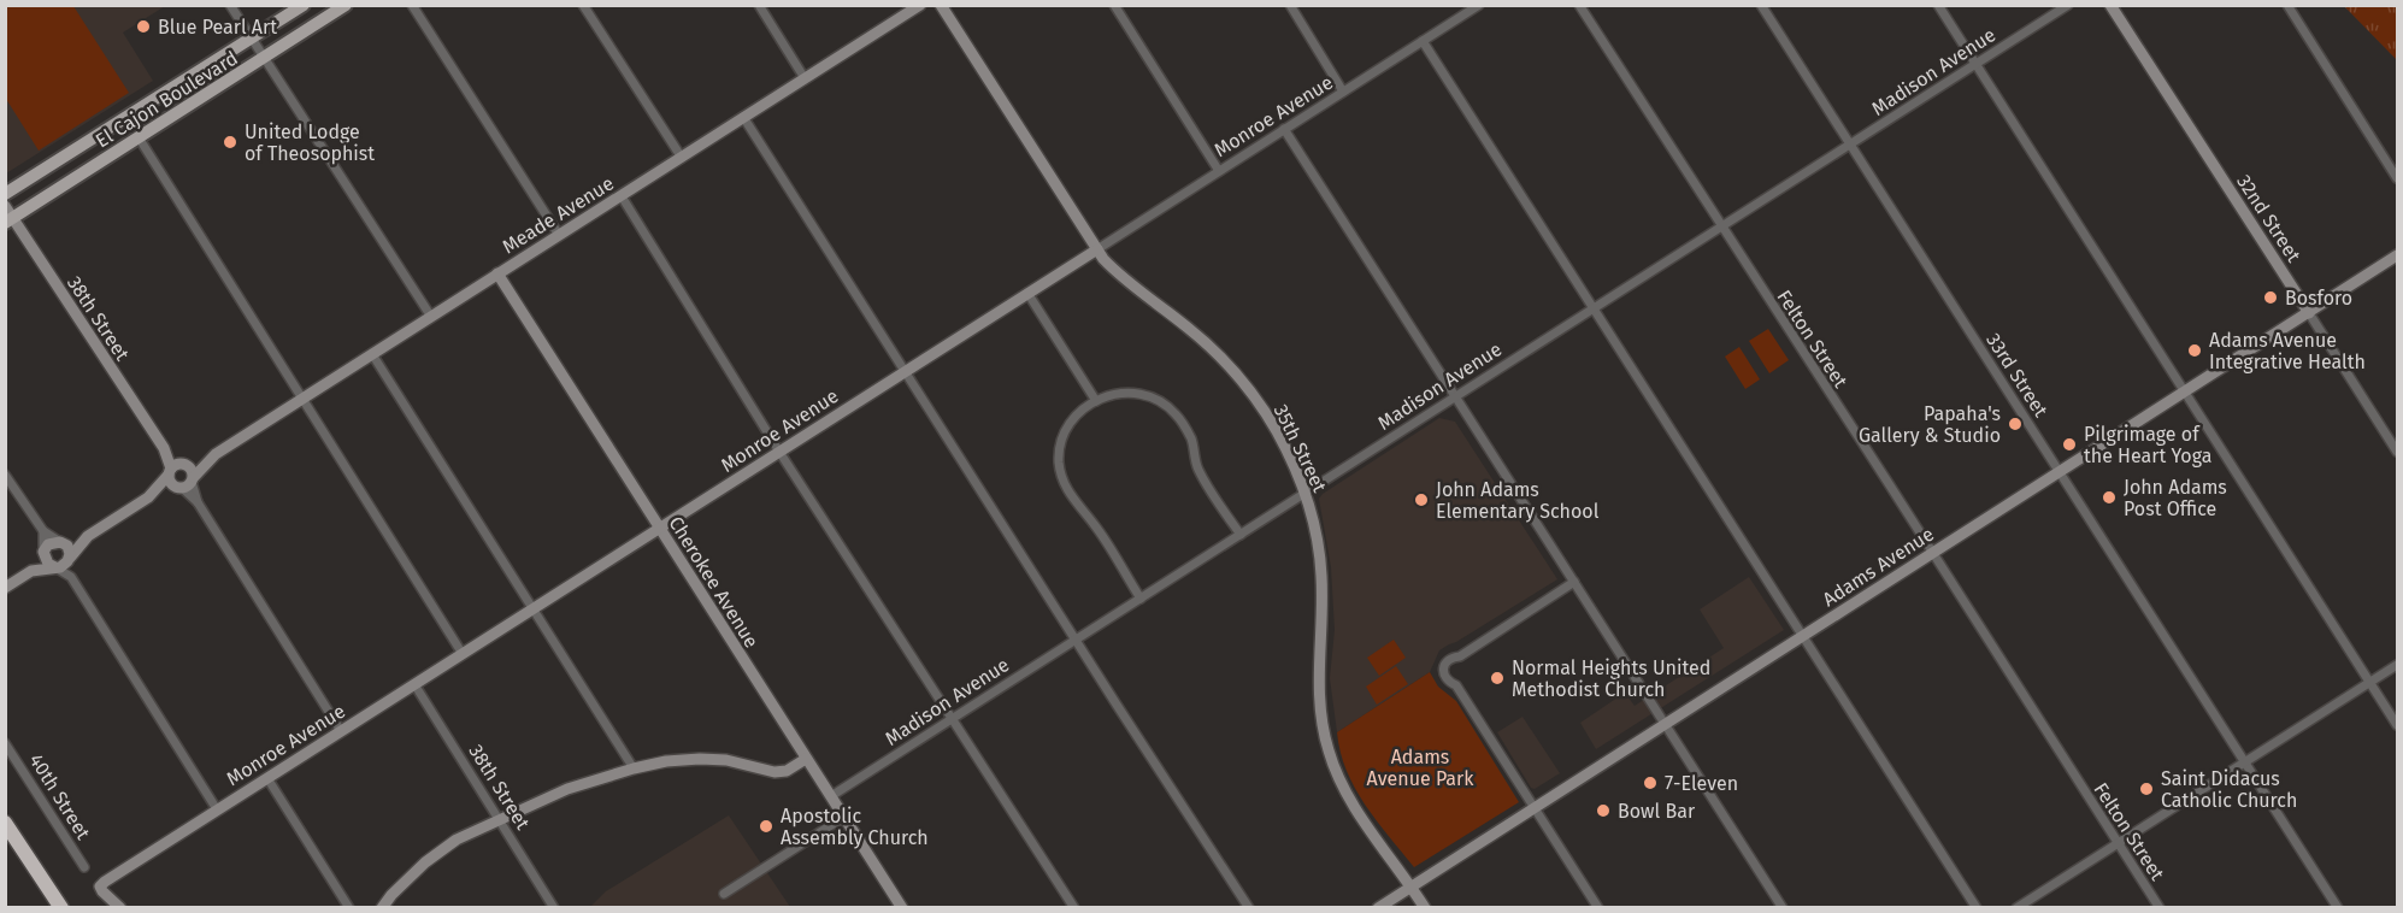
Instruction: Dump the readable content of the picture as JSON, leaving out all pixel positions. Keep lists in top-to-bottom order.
{
  "streets": {
    "main road": [
      "El Cajon Boulevard",
      "Monroe Avenue",
      "Meade Avenue",
      "32nd Street",
      "38th Street",
      "35th Street",
      "Adams Avenue",
      "Cherokee Avenue"
    ],
    "street": [
      "Madison Avenue",
      "Felton Street",
      "33rd Street",
      "40th Street"
    ]
  },
  "crossings": [
    ["Madison Avenue", "Felton Street"],
    ["Madison Avenue", "33rd Street"],
    ["Madison Avenue", "35th Street"],
    ["Madison Avenue", "Cherokee Avenue"],
    ["El Cajon Boulevard", "38th Street"],
    ["Monroe Avenue", "38th Street"],
    ["Monroe Avenue", "35th Street"],
    ["Monroe Avenue", "Cherokee Avenue"],
    ["Meade Avenue", "38th Street"],
    ["Meade Avenue", "Cherokee Avenue"],
    ["32nd Street", "Adams Avenue"],
    ["Felton Street", "Adams Avenue"],
    ["33rd Street", "Adams Avenue"],
    ["35th Street", "Adams Avenue"]
  ],
  "parks": ["Adams Avenue Park"],
  "places": [
    "Blue Pearl Art",
    "United Lodge of Theosophist",
    "Bosforo",
    "Adams Avenue Integrative Health",
    "Papaha's Gallery & Studio",
    "Pilgrimage of the Heart Yoga",
    "John Adams Post Office",
    "John Adams Elementary School",
    "Normal Heights United Methodist Church",
    "7-Eleven",
    "Saint Didacus Catholic Church",
    "Bowl Bar",
    "Apostolic Assembly Church"
  ]
}
